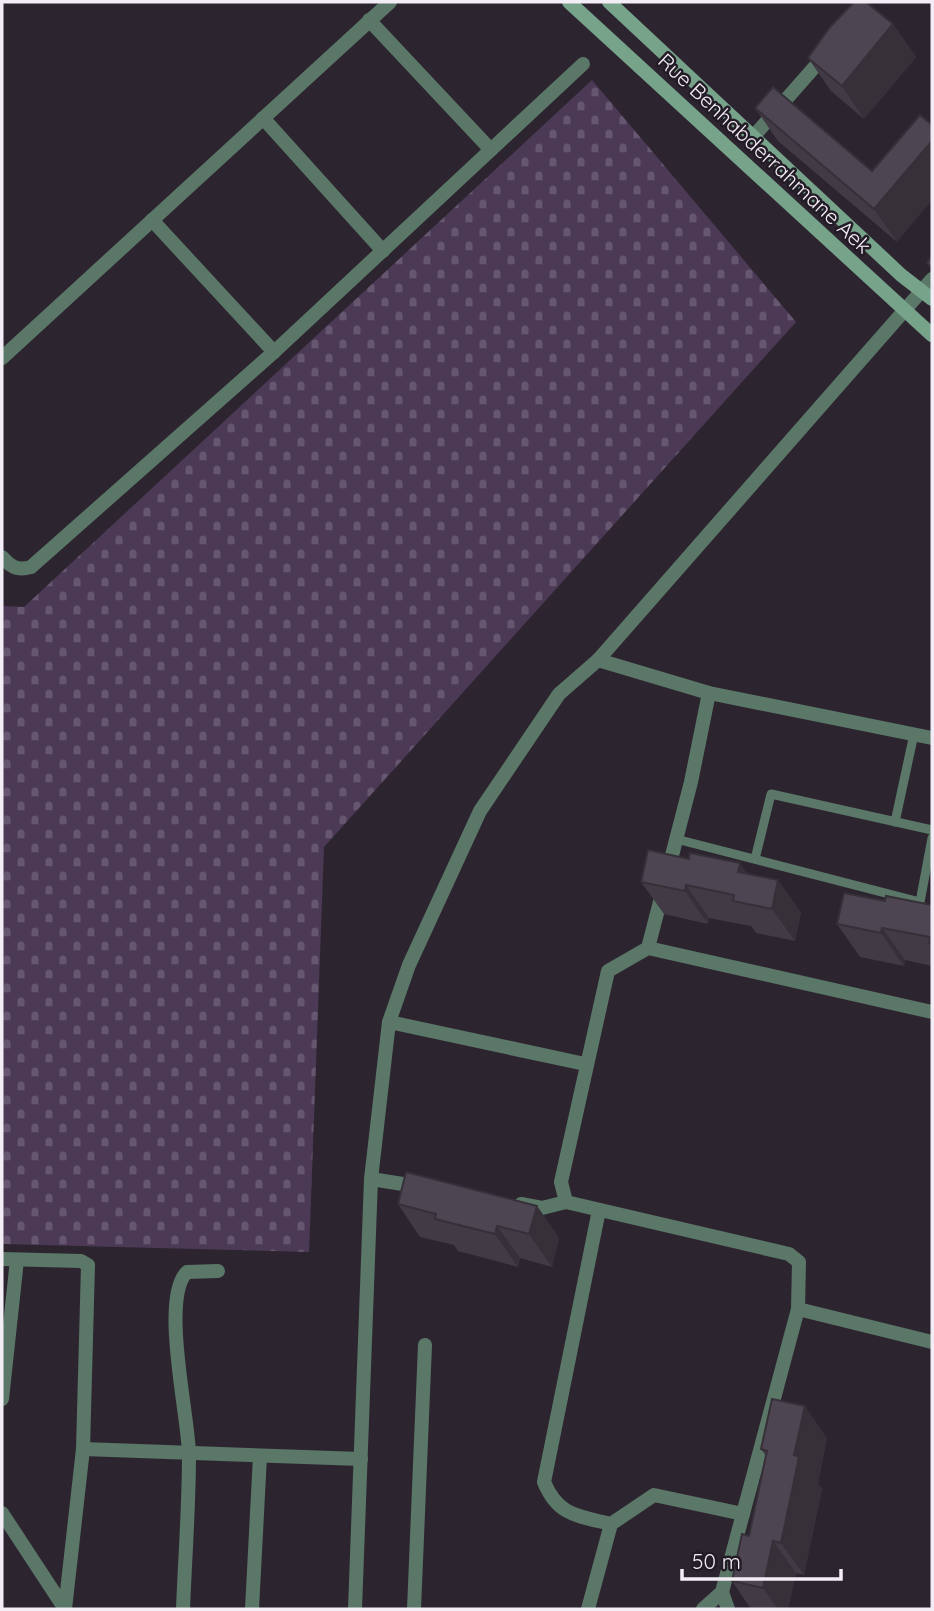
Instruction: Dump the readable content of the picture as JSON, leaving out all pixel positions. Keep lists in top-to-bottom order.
{
  "streets": {
    "main road": ["Rue Benhabderrahmane Aek"]
  },
  "scale_bar": "50 m"
}
